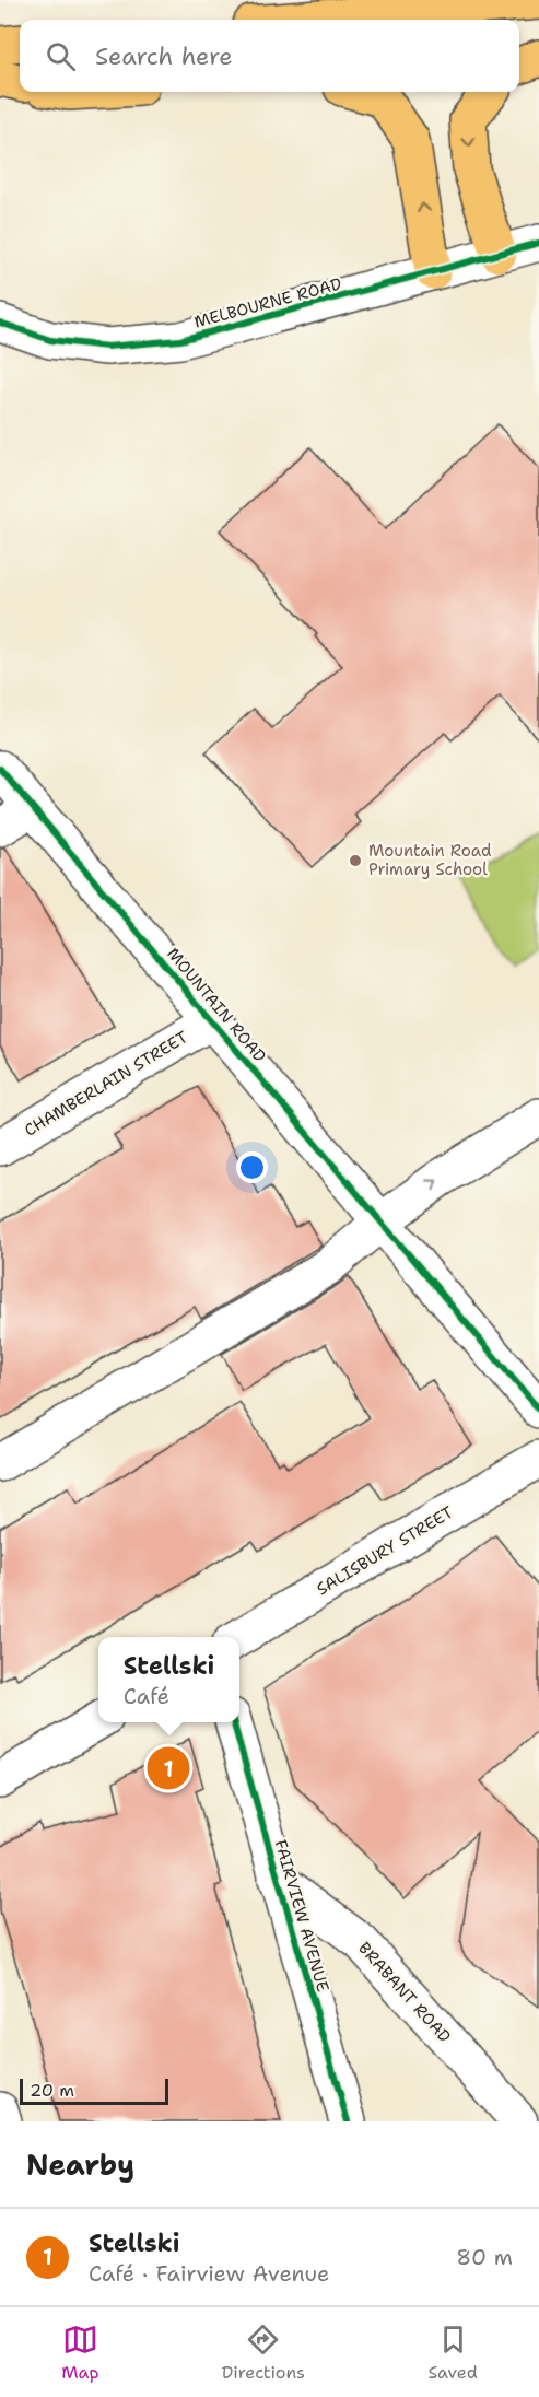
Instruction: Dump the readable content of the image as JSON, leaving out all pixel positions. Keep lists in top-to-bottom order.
{
  "streets": {
    "street": [
      "MELBOURNE ROAD",
      "MOUNTAIN ROAD",
      "CHAMBERLAIN STREET",
      "SALISBURY STREET",
      "FAIRVIEW AVENUE",
      "BRABANT ROAD"
    ]
  },
  "crossings": [
    ["MOUNTAIN ROAD", "CHAMBERLAIN STREET"],
    ["FAIRVIEW AVENUE", "BRABANT ROAD"]
  ],
  "places": ["Mountain Road Primary School"],
  "scale_bar": "20 m",
  "page": {
    "search": "Search here",
    "popup": ["Stellski", "Café"],
    "pins": "1",
    "scale": "20 m",
    "heading": "Nearby",
    "list": [
      {
        "mark": "1",
        "name": "Stellski",
        "note": "Café · Fairview Avenue",
        "value": "80 m"
      }
    ],
    "nav": ["Map", "Directions", "Saved"]
  }
}
